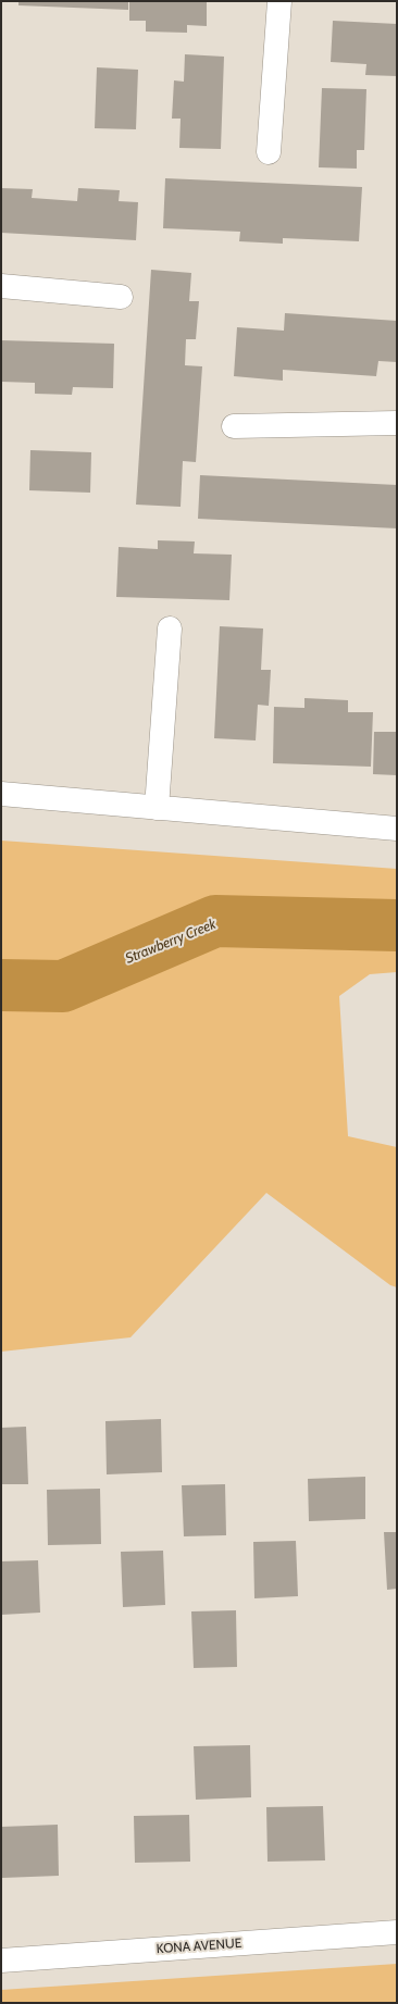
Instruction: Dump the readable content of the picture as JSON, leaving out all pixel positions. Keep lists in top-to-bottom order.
{
  "streets": {
    "street": ["KONA AVENUE"]
  },
  "water": ["Strawberry Creek"]
}
